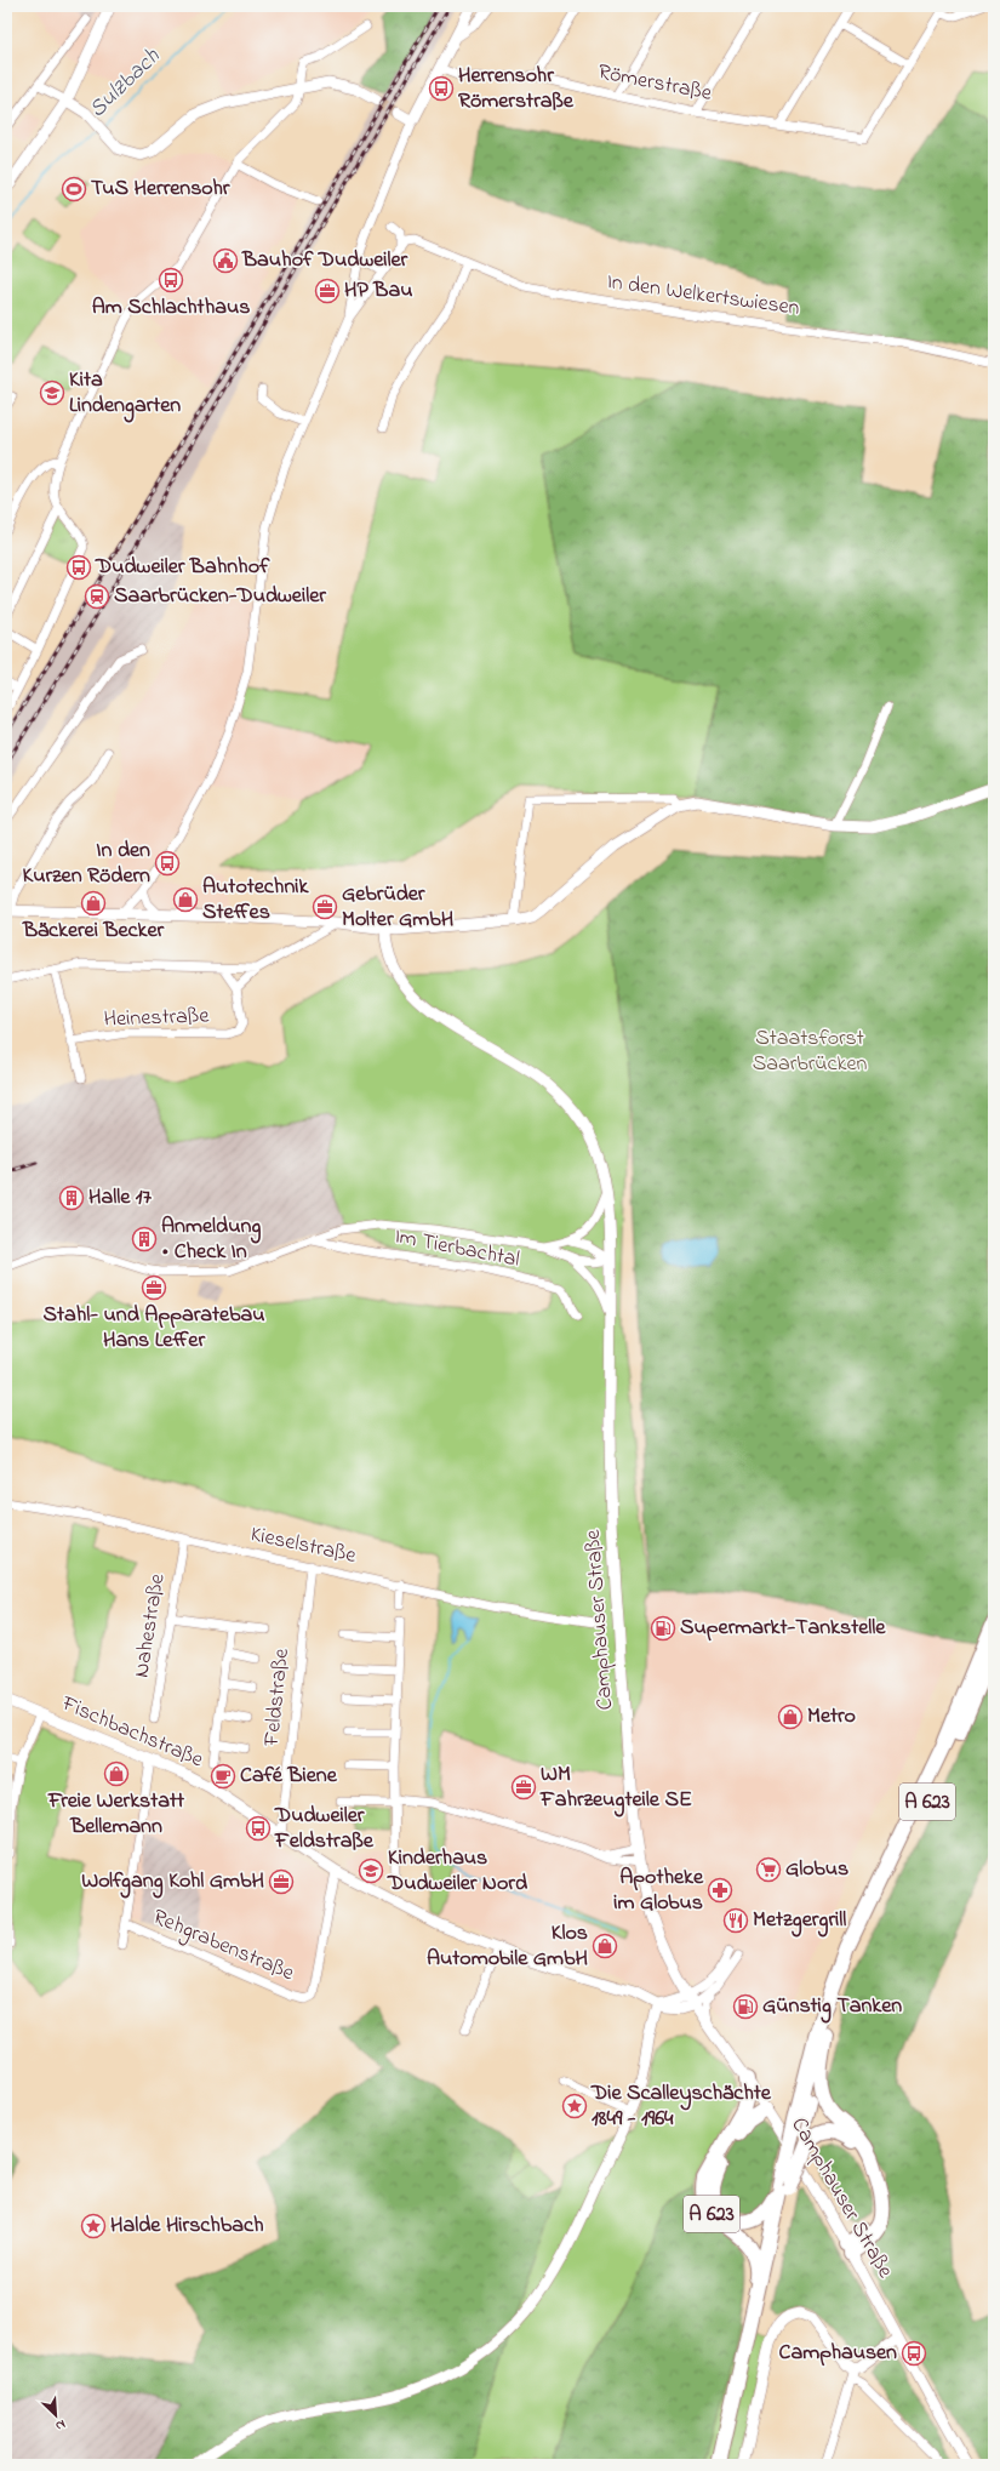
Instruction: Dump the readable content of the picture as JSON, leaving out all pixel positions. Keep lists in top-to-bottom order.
{
  "streets": {
    "highway": ["A 623"],
    "street": [
      "Römerstraße",
      "In den Welkertswiesen",
      "Heinestraße",
      "Im Tierbachtal",
      "Kieselstraße",
      "Camphauser Straße",
      "Nahestraße",
      "Feldstraße",
      "Fischbachstraße",
      "Rehgrabenstraße"
    ]
  },
  "crossings": [
    ["Im Tierbachtal", "Camphauser Straße"],
    ["Kieselstraße", "Nahestraße"],
    ["Kieselstraße", "Feldstraße"],
    ["Camphauser Straße", "Fischbachstraße"],
    ["Feldstraße", "Fischbachstraße"],
    ["Fischbachstraße", "Rehgrabenstraße"]
  ],
  "water": ["Sulzbach"],
  "parks": ["Staatsforst Saarbrücken"],
  "places": {
    "bus stop": [
      "Herrensohr Römerstraße",
      "Am Schlachthaus",
      "Dudweiler Bahnhof",
      "In den Kurzen Rödern",
      "Dudweiler Feldstraße",
      "Camphausen"
    ],
    "sports": ["TuS Herrensohr"],
    "public building": ["Bauhof Dudweiler"],
    "office": [
      "HP Bau",
      "Gebrüder Molter GmbH",
      "Stahl- und Apparatebau Hans Leffer",
      "WM Fahrzeugteile SE",
      "Wolfgang Kohl GmbH"
    ],
    "school or university": ["Kita Lindengarten", "Kinderhaus Dudweiler Nord"],
    "station": ["Saarbrücken-Dudweiler"],
    "shop": [
      "Autotechnik Steffes",
      "Bäckerei Becker",
      "Metro",
      "Freie Werkstatt Bellemann",
      "Klos Automobile GmbH"
    ],
    "building": ["Halle 17", "Anmeldung • Check In"],
    "fuel station": ["Supermarkt-Tankstelle", "Günstig Tanken"],
    "cafe": ["Café Biene"],
    "supermarket": ["Globus"],
    "pharmacy": ["Apotheke im Globus"],
    "restaurant": ["Metzgergrill"],
    "place": ["Die Scalleyschächte 1849 - 1964", "Halde Hirschbach"]
  },
  "north": "bottom right"
}
